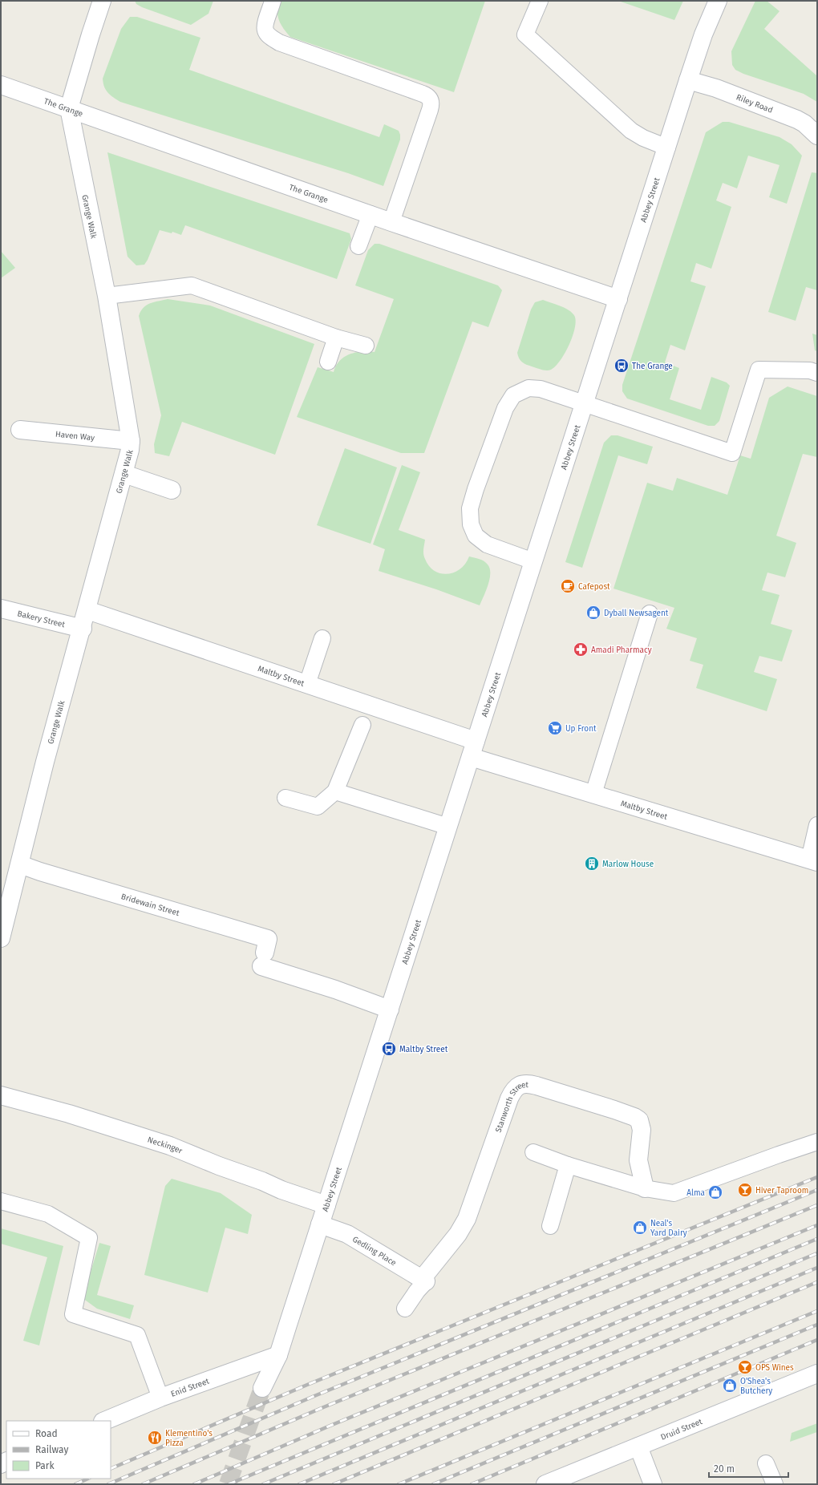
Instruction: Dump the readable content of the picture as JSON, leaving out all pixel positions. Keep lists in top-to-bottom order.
{
  "streets": {
    "street": [
      "Riley Road",
      "The Grange",
      "Abbey Street",
      "Grange Walk",
      "Haven Way",
      "Bakery Street",
      "Maltby Street",
      "Bridewain Street",
      "Stanworth Street",
      "Neckinger",
      "Gedling Place",
      "Enid Street",
      "Druid Street"
    ]
  },
  "crossings": [
    ["Riley Road", "Abbey Street"],
    ["The Grange", "Abbey Street"],
    ["The Grange", "Grange Walk"],
    ["Abbey Street", "Maltby Street"],
    ["Abbey Street", "Bridewain Street"],
    ["Abbey Street", "Neckinger"],
    ["Abbey Street", "Gedling Place"],
    ["Abbey Street", "Enid Street"],
    ["Grange Walk", "Haven Way"],
    ["Grange Walk", "Bakery Street"],
    ["Grange Walk", "Maltby Street"],
    ["Grange Walk", "Bridewain Street"],
    ["Stanworth Street", "Gedling Place"]
  ],
  "places": {
    "bus stop": ["The Grange", "Maltby Street"],
    "cafe": ["Cafepost"],
    "shop": [
      "Dyball Newsagent",
      "Alma",
      "Neal's Yard Dairy",
      "O'Shea's Butchery"
    ],
    "pharmacy": ["Amadi Pharmacy"],
    "supermarket": ["Up Front"],
    "building": ["Marlow House"],
    "bar": ["Hiver Taproom", "OPS Wines"],
    "restaurant": ["Klementino's Pizza"]
  },
  "legend": ["Road", "Railway", "Park"],
  "scale_bar": "20 m"
}
